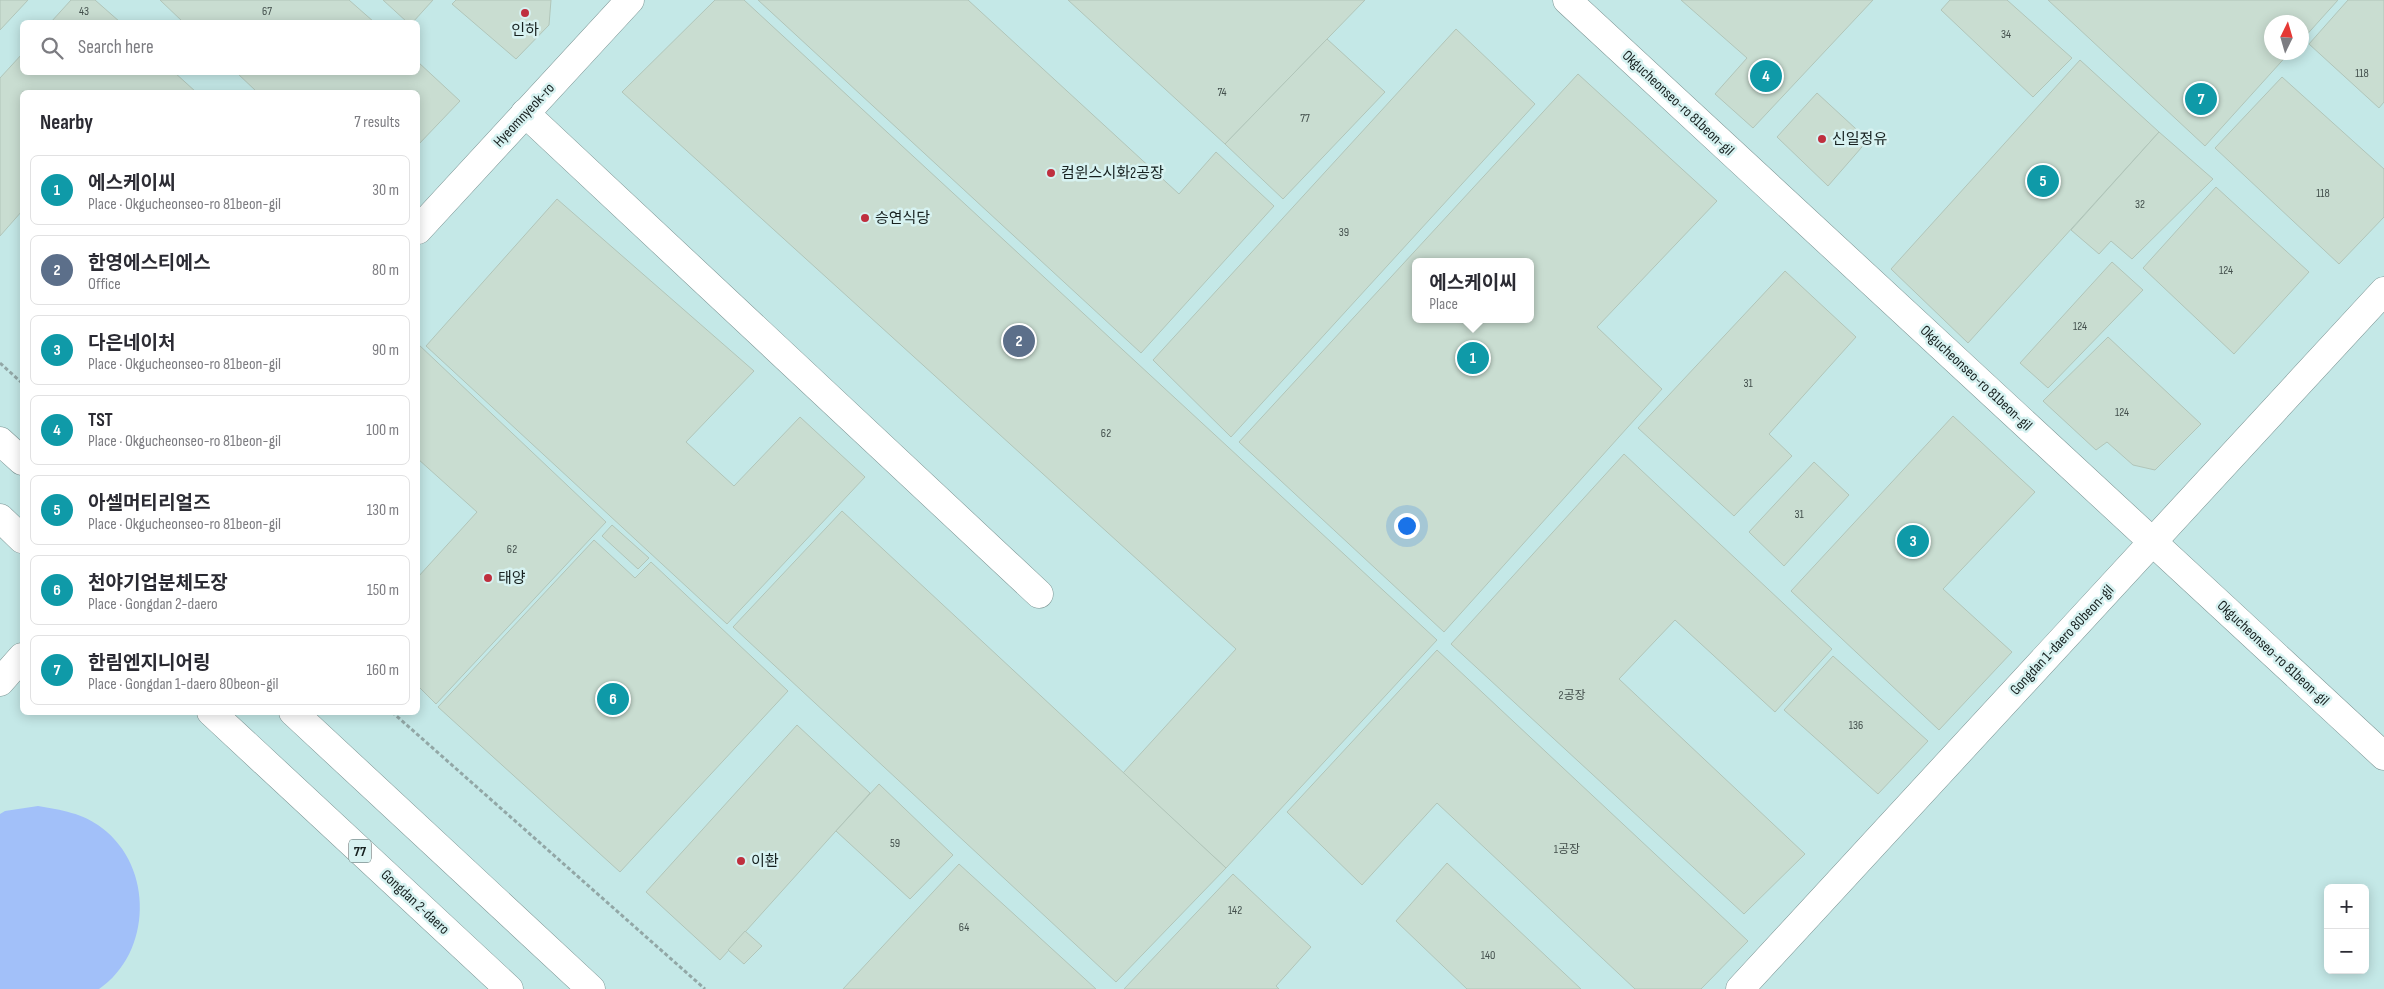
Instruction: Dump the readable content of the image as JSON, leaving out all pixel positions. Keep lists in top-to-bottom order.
{
  "streets": {
    "street": [
      "Okgucheonseo-ro 81beon-gil",
      "Hyeomnyeok-ro",
      "Gongdan 1-daero 80beon-gil",
      "77",
      "Gongdan 2-daero"
    ]
  },
  "crossings": [
    ["Okgucheonseo-ro 81beon-gil", "Gongdan 1-daero 80beon-gil"]
  ],
  "places": [
    "인하",
    "신일정유",
    "컴윈스시화2공장",
    "승연식당",
    "태양",
    "이환"
  ],
  "house_numbers": [
    "43",
    "67",
    "34",
    "118",
    "74",
    "77",
    "118",
    "32",
    "39",
    "124",
    "124",
    "31",
    "124",
    "62",
    "31",
    "62",
    "2공장",
    "136",
    "59",
    "1공장",
    "142",
    "64",
    "140"
  ],
  "north": "top",
  "page": {
    "search": "Search here",
    "pins": [
      "4",
      "7",
      "5",
      "2",
      "1",
      "3",
      "6"
    ],
    "heading": ["Nearby", "7 results"],
    "list": [
      {
        "mark": "1",
        "name": "에스케이씨",
        "note": "Place · Okgucheonseo-ro 81beon-gil",
        "value": "30 m"
      },
      {
        "mark": "2",
        "name": "한영에스티에스",
        "note": "Office",
        "value": "80 m"
      },
      {
        "mark": "3",
        "name": "다은네이처",
        "note": "Place · Okgucheonseo-ro 81beon-gil",
        "value": "90 m"
      },
      {
        "mark": "4",
        "name": "TST",
        "note": "Place · Okgucheonseo-ro 81beon-gil",
        "value": "100 m"
      },
      {
        "mark": "5",
        "name": "아셀머티리얼즈",
        "note": "Place · Okgucheonseo-ro 81beon-gil",
        "value": "130 m"
      },
      {
        "mark": "6",
        "name": "천야기업분체도장",
        "note": "Place · Gongdan 2-daero",
        "value": "150 m"
      },
      {
        "mark": "7",
        "name": "한림엔지니어링",
        "note": "Place · Gongdan 1-daero 80beon-gil",
        "value": "160 m"
      }
    ],
    "popup": ["에스케이씨", "Place"],
    "map_buttons": ["+", "−"]
  }
}
